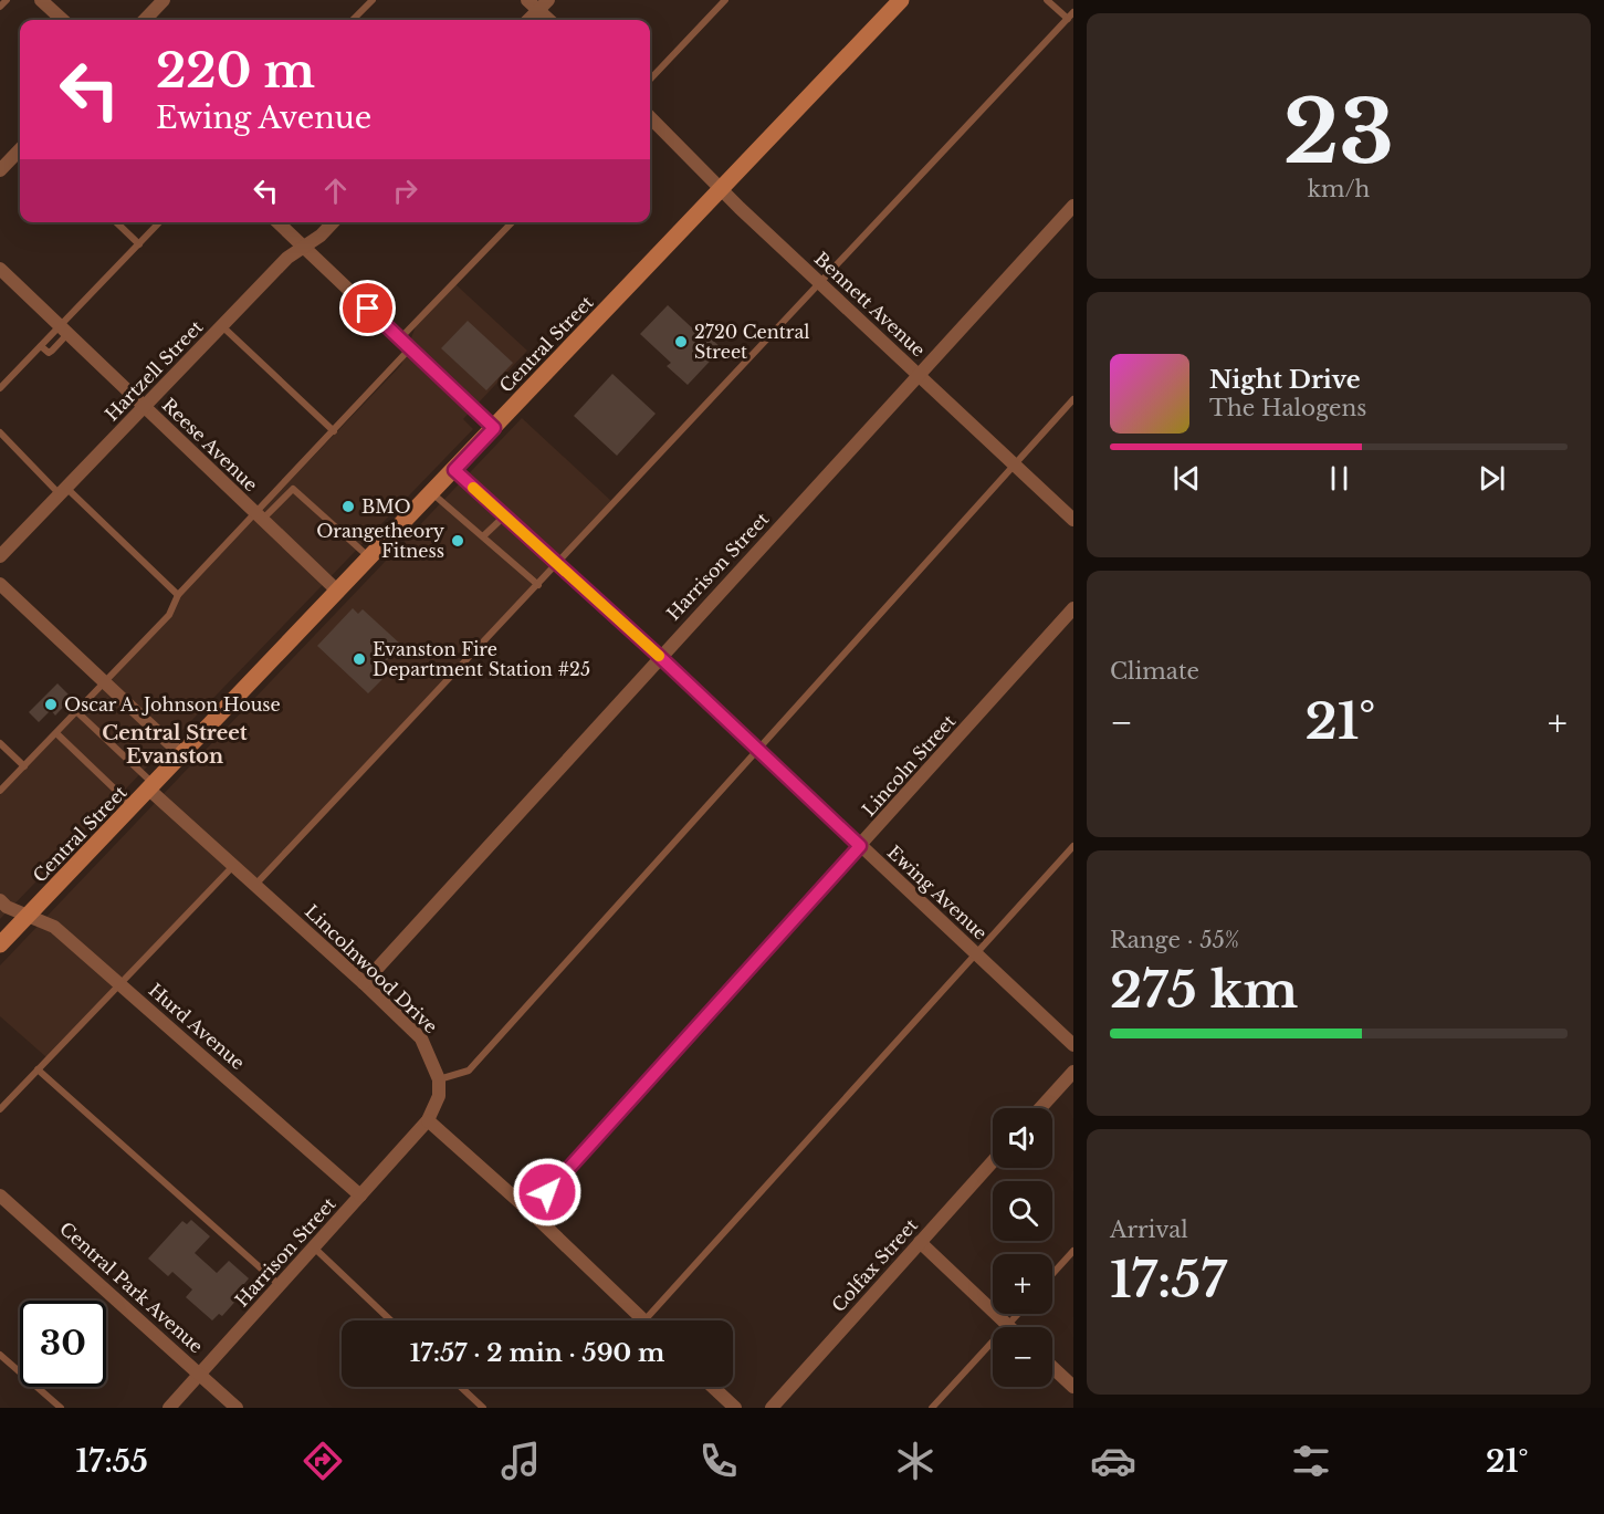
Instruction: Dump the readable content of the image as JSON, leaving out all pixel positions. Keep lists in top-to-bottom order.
{
  "streets": {
    "main road": ["Central Street"],
    "street": [
      "Bennett Avenue",
      "Hartzell Street",
      "Reese Avenue",
      "Harrison Street",
      "Lincoln Street",
      "Ewing Avenue",
      "Lincolnwood Drive",
      "Hurd Avenue",
      "Colfax Street",
      "Central Park Avenue"
    ]
  },
  "crossings": [
    ["Bennett Avenue", "Central Street"],
    ["Bennett Avenue", "Harrison Street"],
    ["Central Street", "Reese Avenue"],
    ["Central Street", "Ewing Avenue"],
    ["Central Street", "Lincolnwood Drive"],
    ["Central Street", "Hurd Avenue"],
    ["Hartzell Street", "Reese Avenue"],
    ["Harrison Street", "Ewing Avenue"],
    ["Harrison Street", "Lincolnwood Drive"],
    ["Harrison Street", "Hurd Avenue"],
    ["Harrison Street", "Central Park Avenue"],
    ["Lincoln Street", "Ewing Avenue"]
  ],
  "districts": ["Central Street Evanston"],
  "places": [
    "2720 Central Street",
    "BMO",
    "Orangetheory Fitness",
    "Evanston Fire Department Station #25",
    "Oscar A. Johnson House"
  ],
  "page": {
    "tile": [
      ["23", "km/h"],
      "Climate",
      ["Range · 55%", "275 km"],
      ["Arrival", "17:57"]
    ],
    "turn": ["220 m", "Ewing Avenue"],
    "song": ["Night Drive", "The Halogens"],
    "heat": ["−", "21°", "+"],
    "map_buttons": ["+", "−"],
    "limit": "30",
    "trip": "17:57 · 2 min · 590 m",
    "tabs": ["17:55", "21°"]
  }
}
